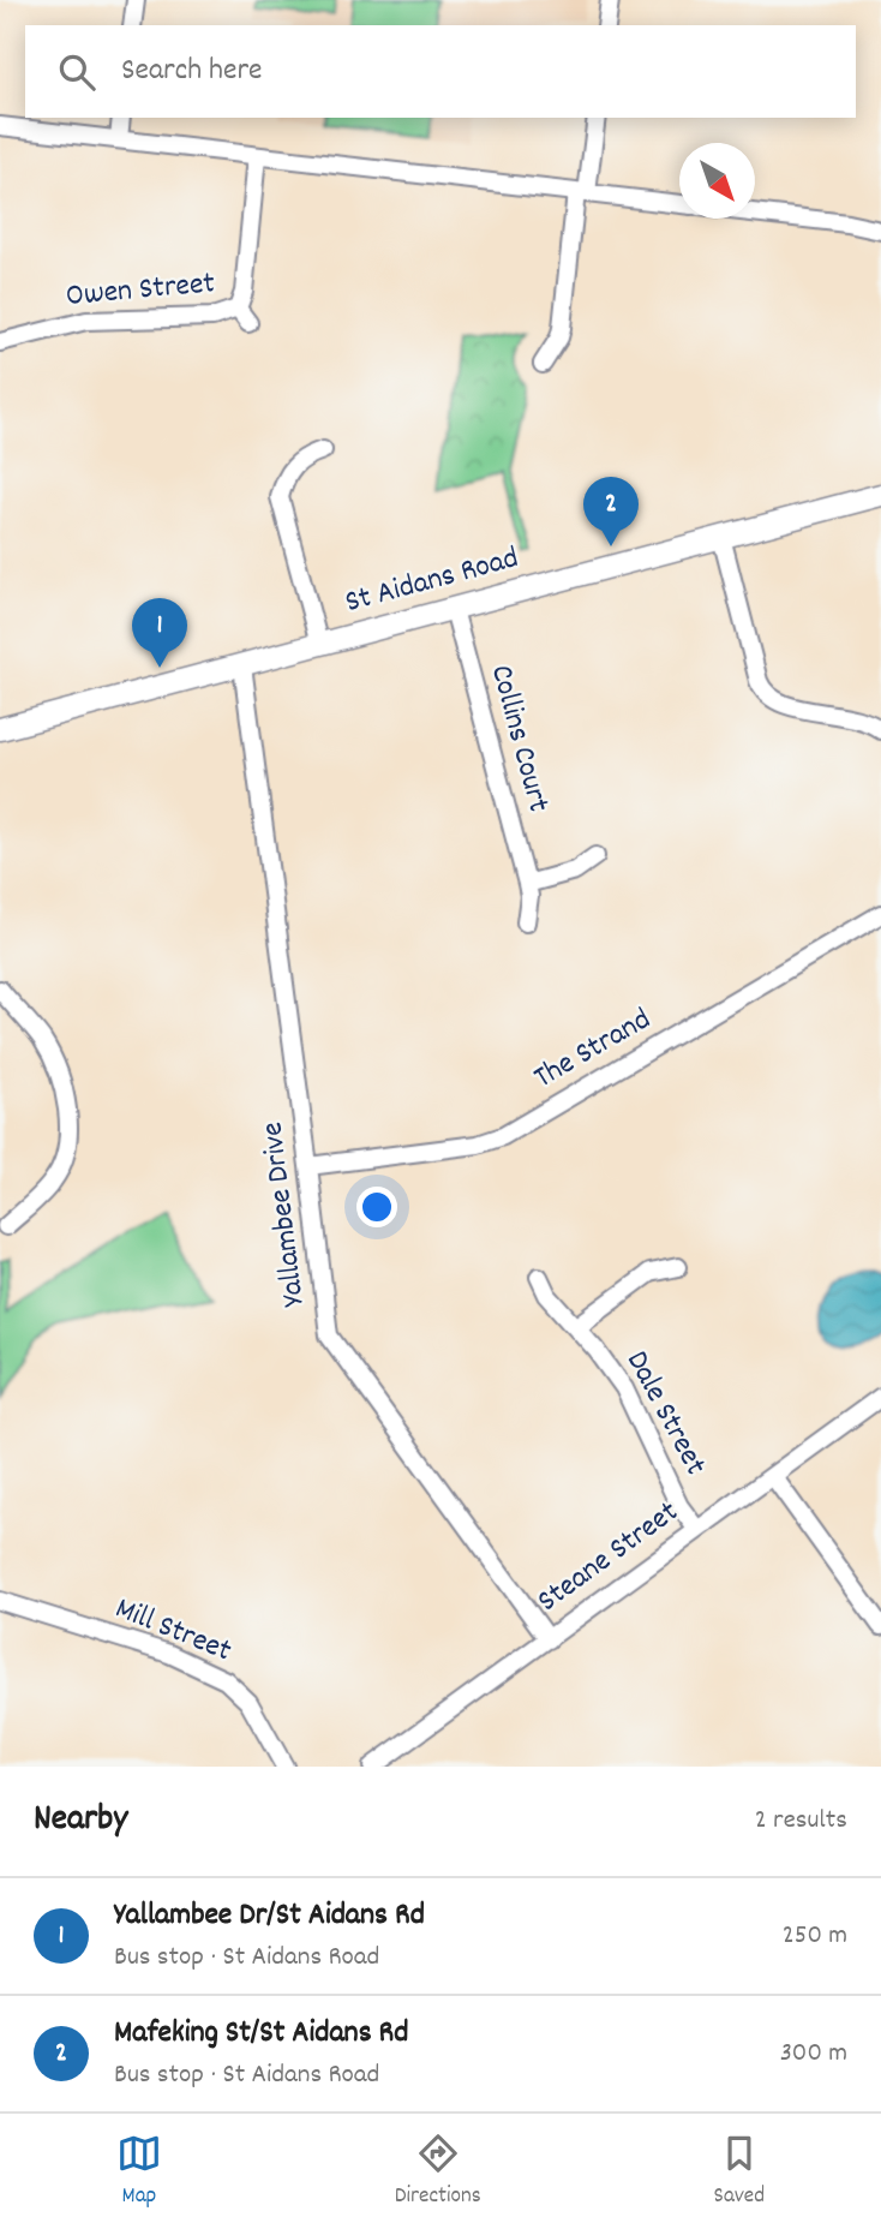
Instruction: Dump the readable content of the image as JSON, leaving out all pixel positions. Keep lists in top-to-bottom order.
{
  "streets": {
    "street": [
      "Owen Street",
      "St Aidans Road",
      "Collins Court",
      "The Strand",
      "Yallambee Drive",
      "Dale Street",
      "Steane Street",
      "Mill Street"
    ]
  },
  "crossings": [
    ["St Aidans Road", "Collins Court"],
    ["St Aidans Road", "Yallambee Drive"],
    ["The Strand", "Yallambee Drive"],
    ["Yallambee Drive", "Steane Street"],
    ["Dale Street", "Steane Street"]
  ],
  "north": "bottom right",
  "page": {
    "search": "Search here",
    "pins": ["2", "1"],
    "heading": ["Nearby", "2 results"],
    "list": [
      {
        "mark": "1",
        "name": "Yallambee Dr/St Aidans Rd",
        "note": "Bus stop · St Aidans Road",
        "value": "250 m"
      },
      {
        "mark": "2",
        "name": "Mafeking St/St Aidans Rd",
        "note": "Bus stop · St Aidans Road",
        "value": "300 m"
      }
    ],
    "nav": ["Map", "Directions", "Saved"]
  }
}
